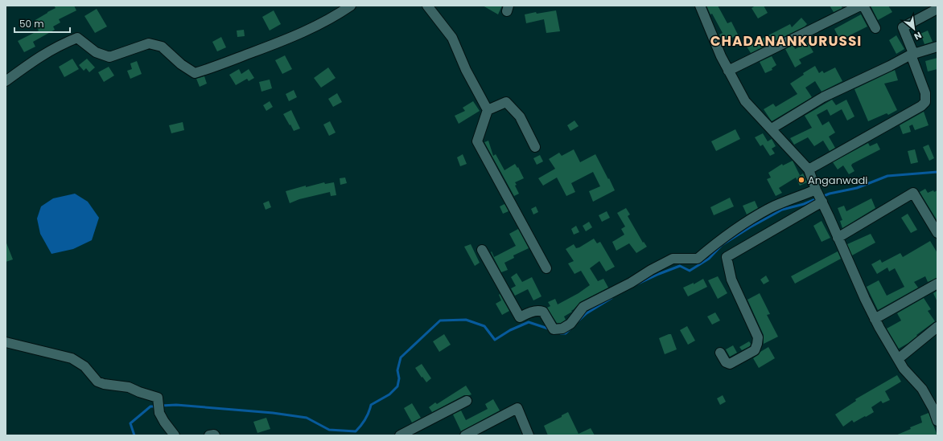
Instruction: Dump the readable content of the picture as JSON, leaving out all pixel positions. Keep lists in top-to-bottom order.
{
  "districts": ["CHADANANKURUSSI"],
  "places": ["Anganwadi"],
  "scale_bar": "50 m",
  "north": "bottom right"
}
